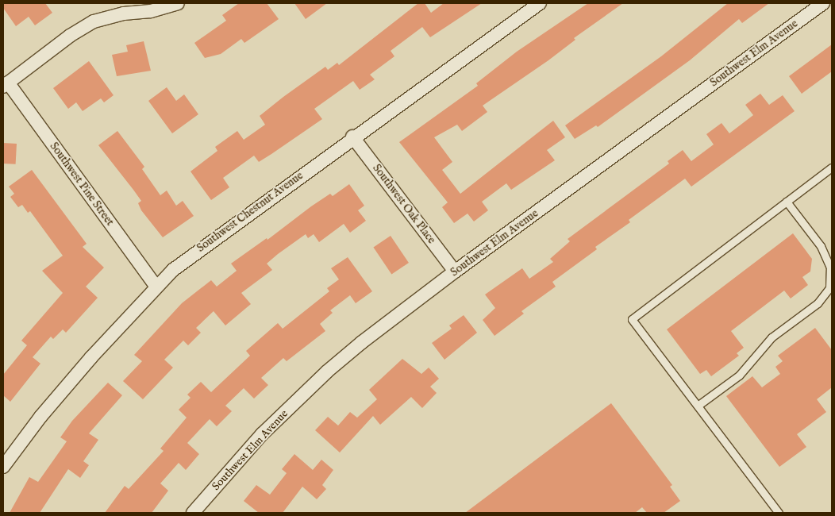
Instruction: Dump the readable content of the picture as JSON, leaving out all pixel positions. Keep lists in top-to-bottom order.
{
  "streets": {
    "street": [
      "Southwest Elm Avenue",
      "Southwest Pine Street",
      "Southwest Oak Place",
      "Southwest Chestnut Avenue"
    ]
  },
  "crossings": [
    ["Southwest Elm Avenue", "Southwest Oak Place"],
    ["Southwest Pine Street", "Southwest Chestnut Avenue"],
    ["Southwest Oak Place", "Southwest Chestnut Avenue"]
  ]
}
